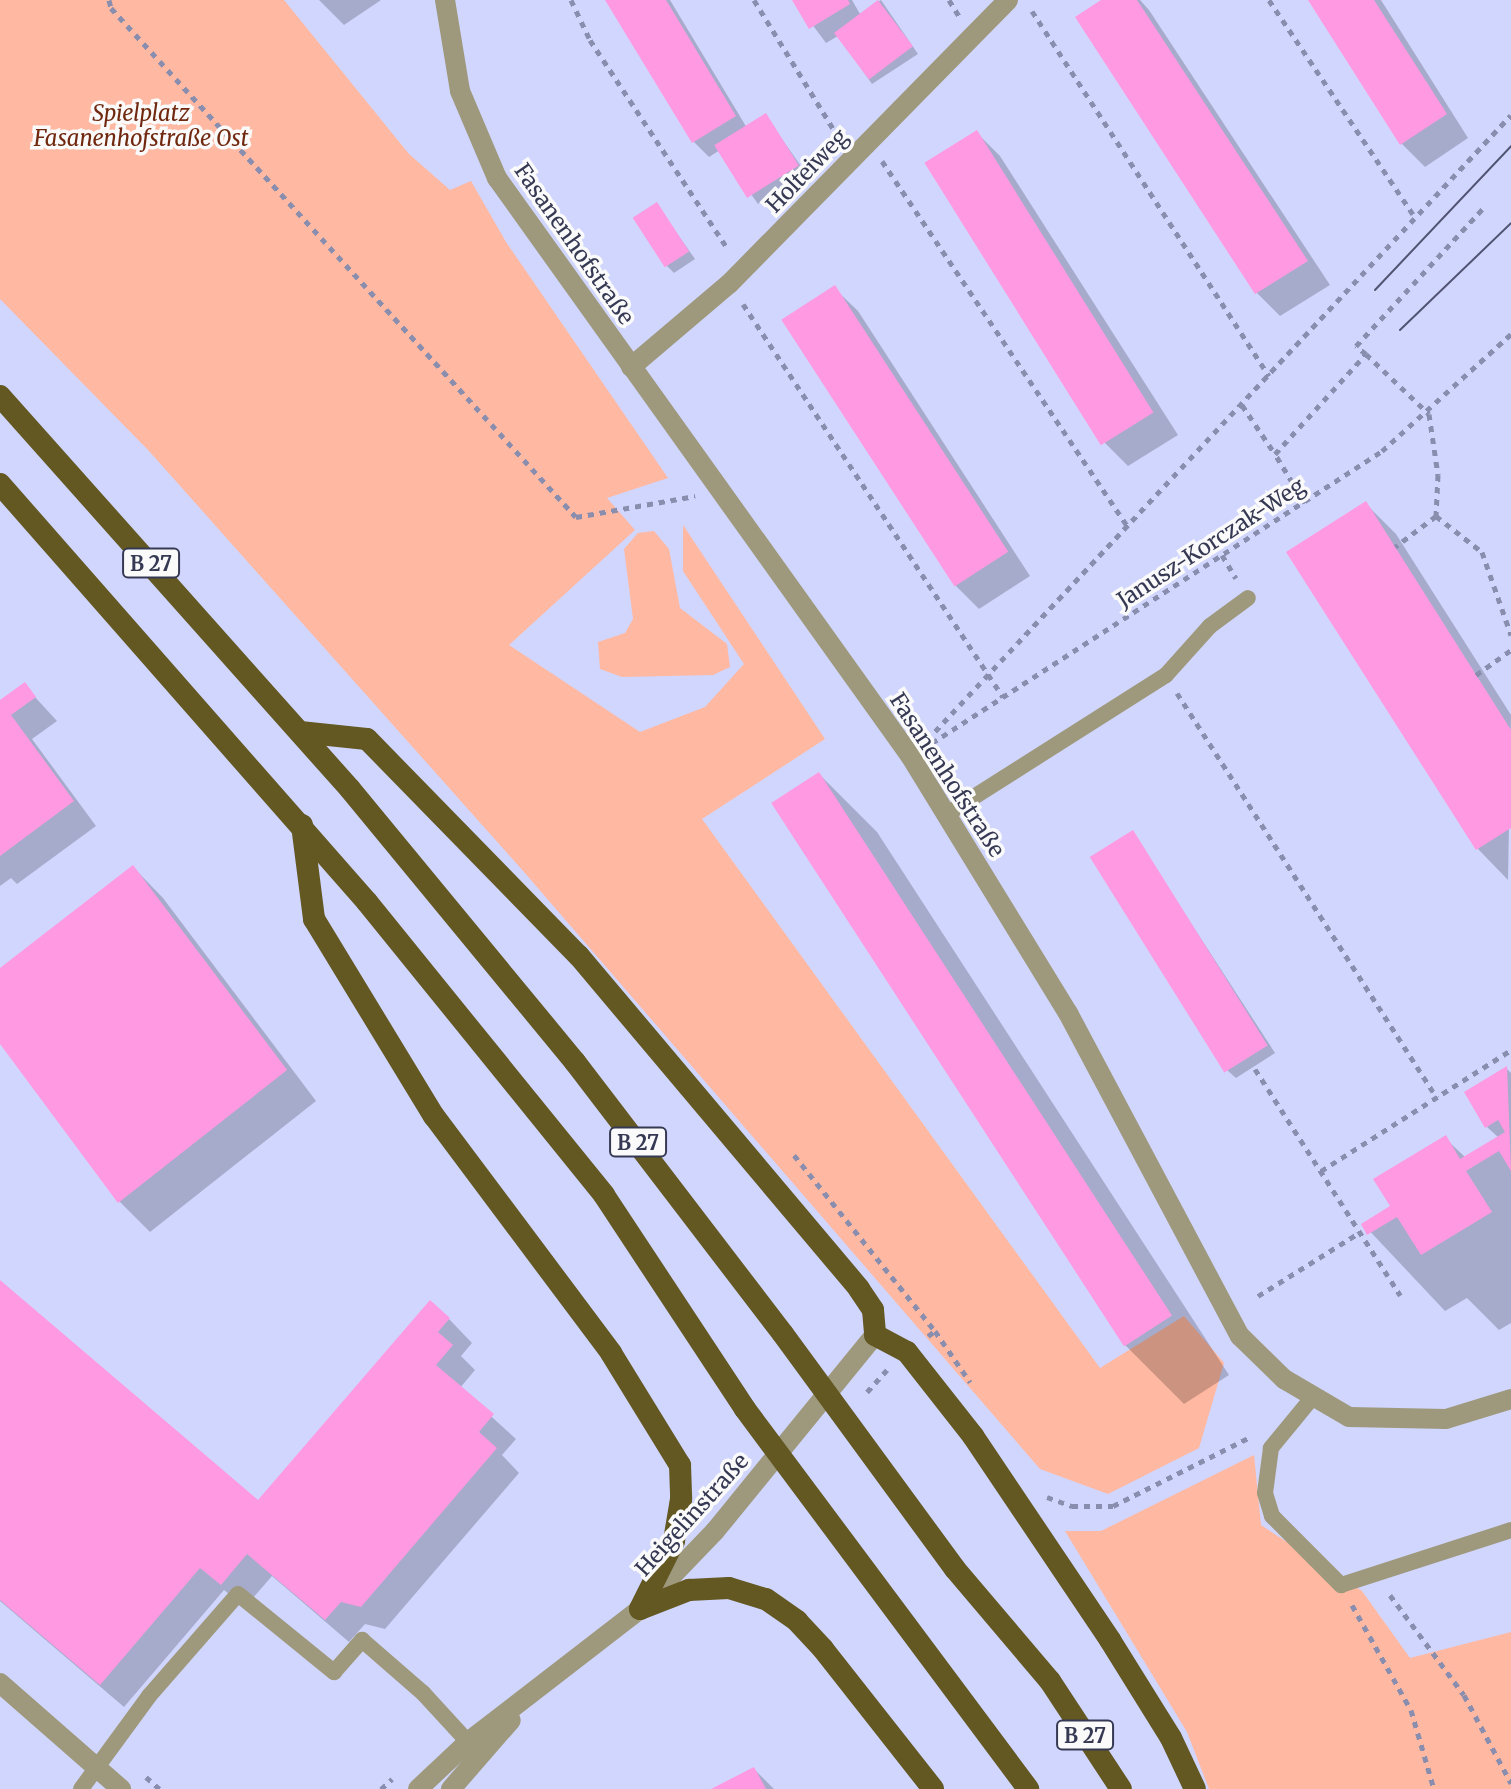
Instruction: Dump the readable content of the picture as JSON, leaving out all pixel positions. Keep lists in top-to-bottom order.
{
  "streets": {
    "highway": ["B 27"],
    "street": ["Holteiweg", "Fasanenhofstraße", "Heigelinstraße"],
    "path": ["Janusz-Korczak-Weg"]
  },
  "crossings": [
    ["Holteiweg", "Fasanenhofstraße"],
    ["Fasanenhofstraße", "Janusz-Korczak-Weg"]
  ],
  "parks": ["Spielplatz Fasanenhofstraße Ost"]
}
